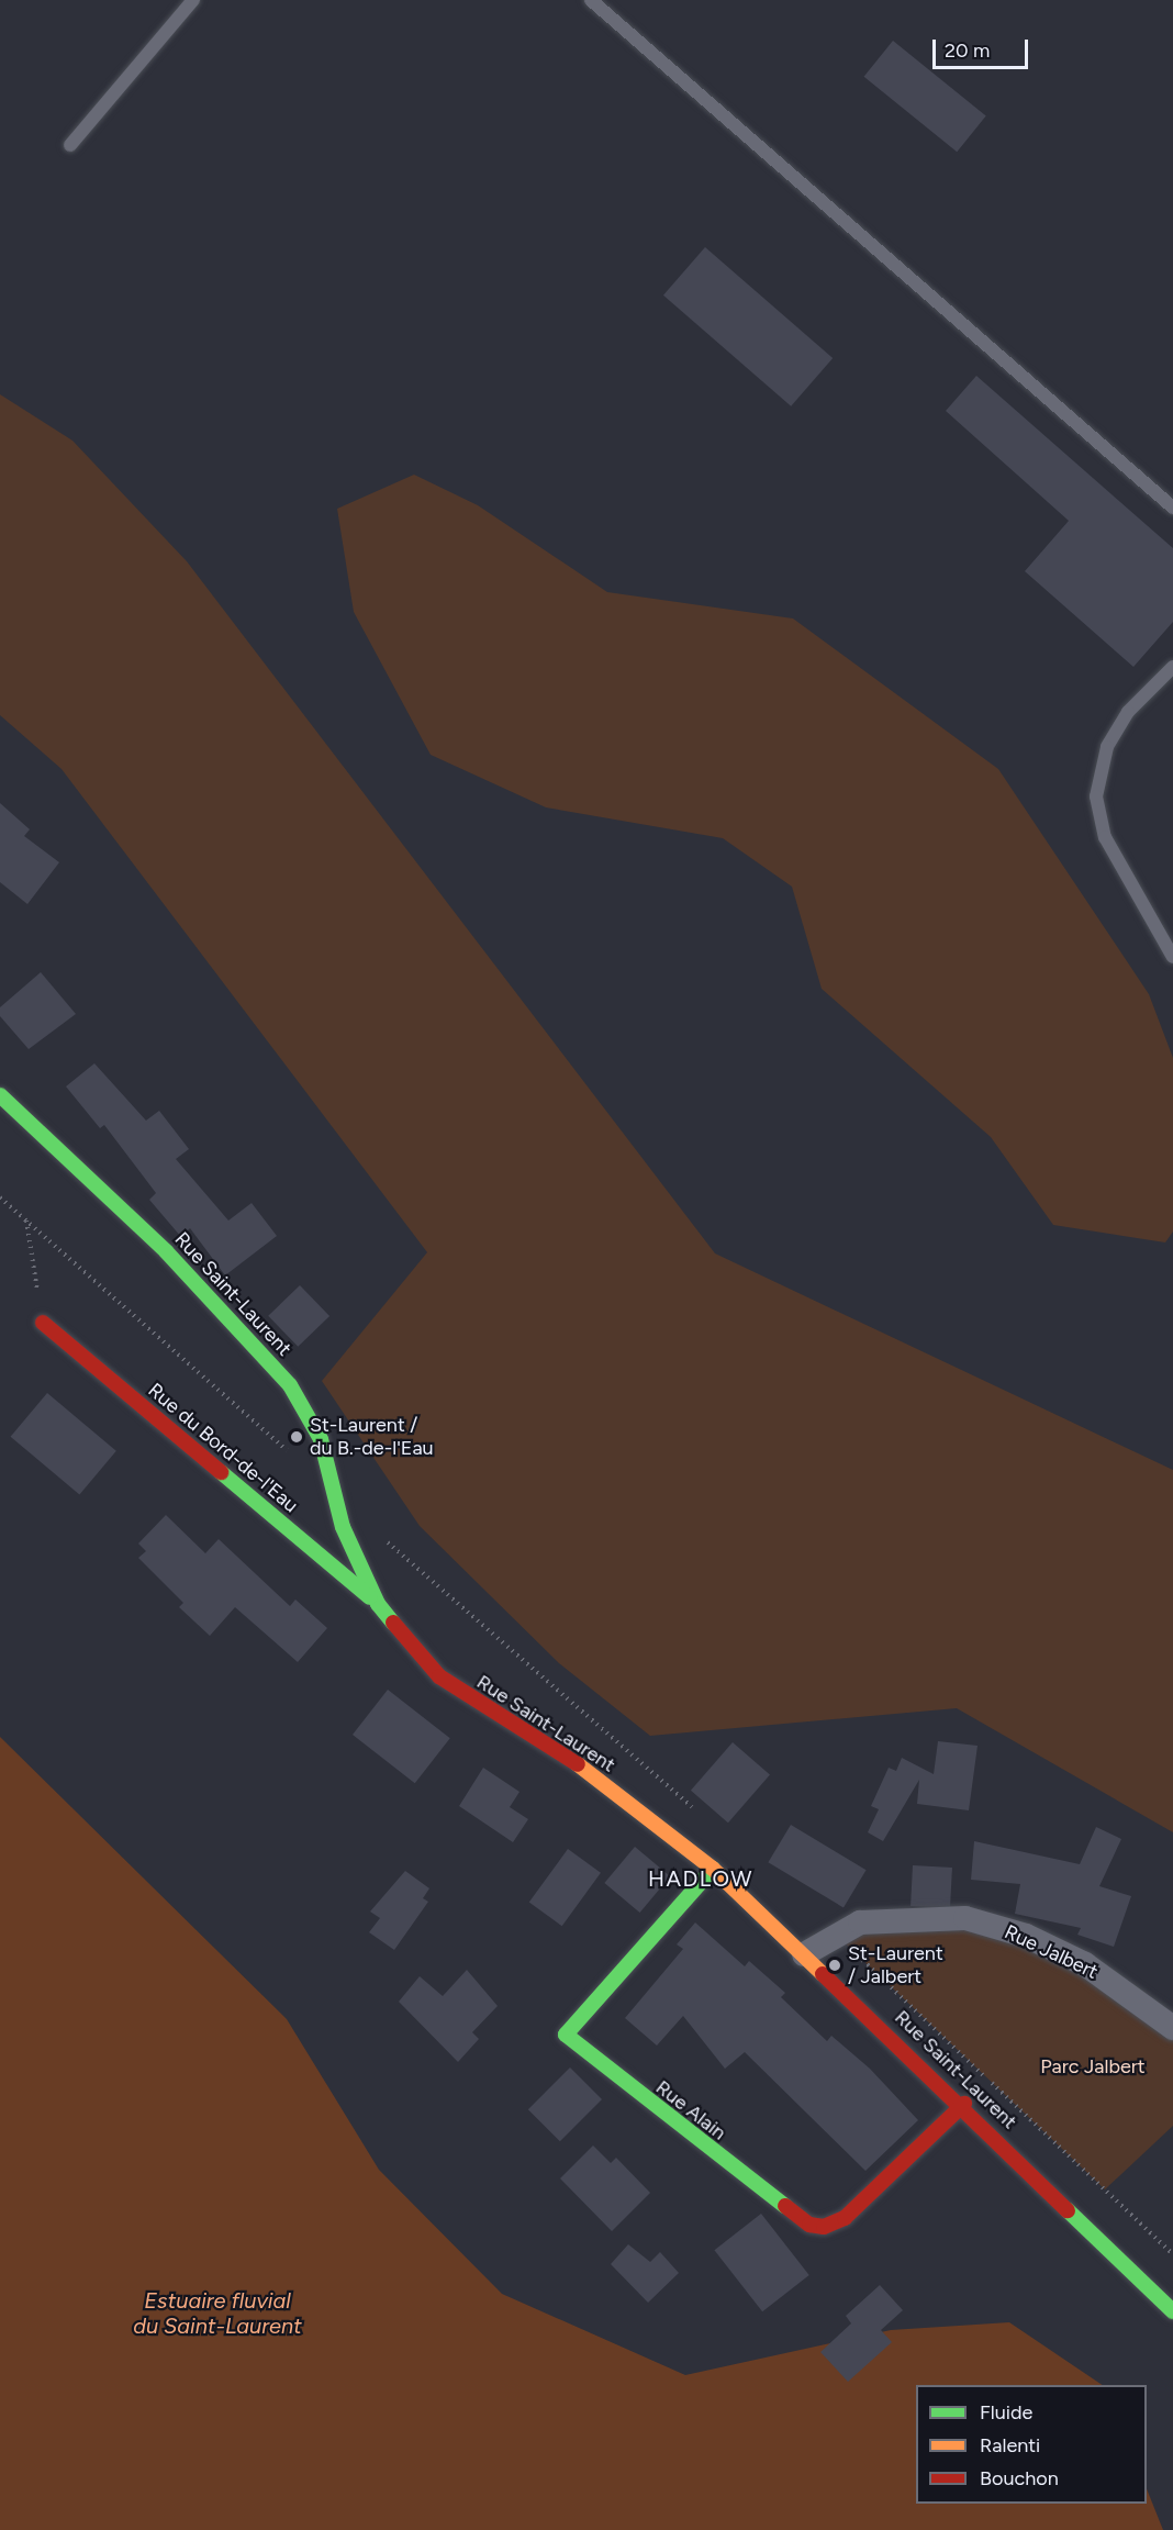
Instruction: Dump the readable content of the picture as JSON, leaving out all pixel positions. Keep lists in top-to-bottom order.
{
  "streets": {
    "street": [
      "Rue Saint-Laurent",
      "Rue du Bord-de-l'Eau",
      "Rue Jalbert",
      "Rue Alain"
    ]
  },
  "crossings": [
    ["Rue Saint-Laurent", "Rue du Bord-de-l'Eau"],
    ["Rue Saint-Laurent", "Rue Jalbert"],
    ["Rue Saint-Laurent", "Rue Alain"]
  ],
  "districts": ["HADLOW"],
  "water": ["Estuaire fluvial du Saint-Laurent"],
  "parks": ["Parc Jalbert"],
  "places": ["St-Laurent / du B.-de-l'Eau", "St-Laurent / Jalbert"],
  "legend": ["Fluide", "Ralenti", "Bouchon"],
  "scale_bar": "20 m"
}
